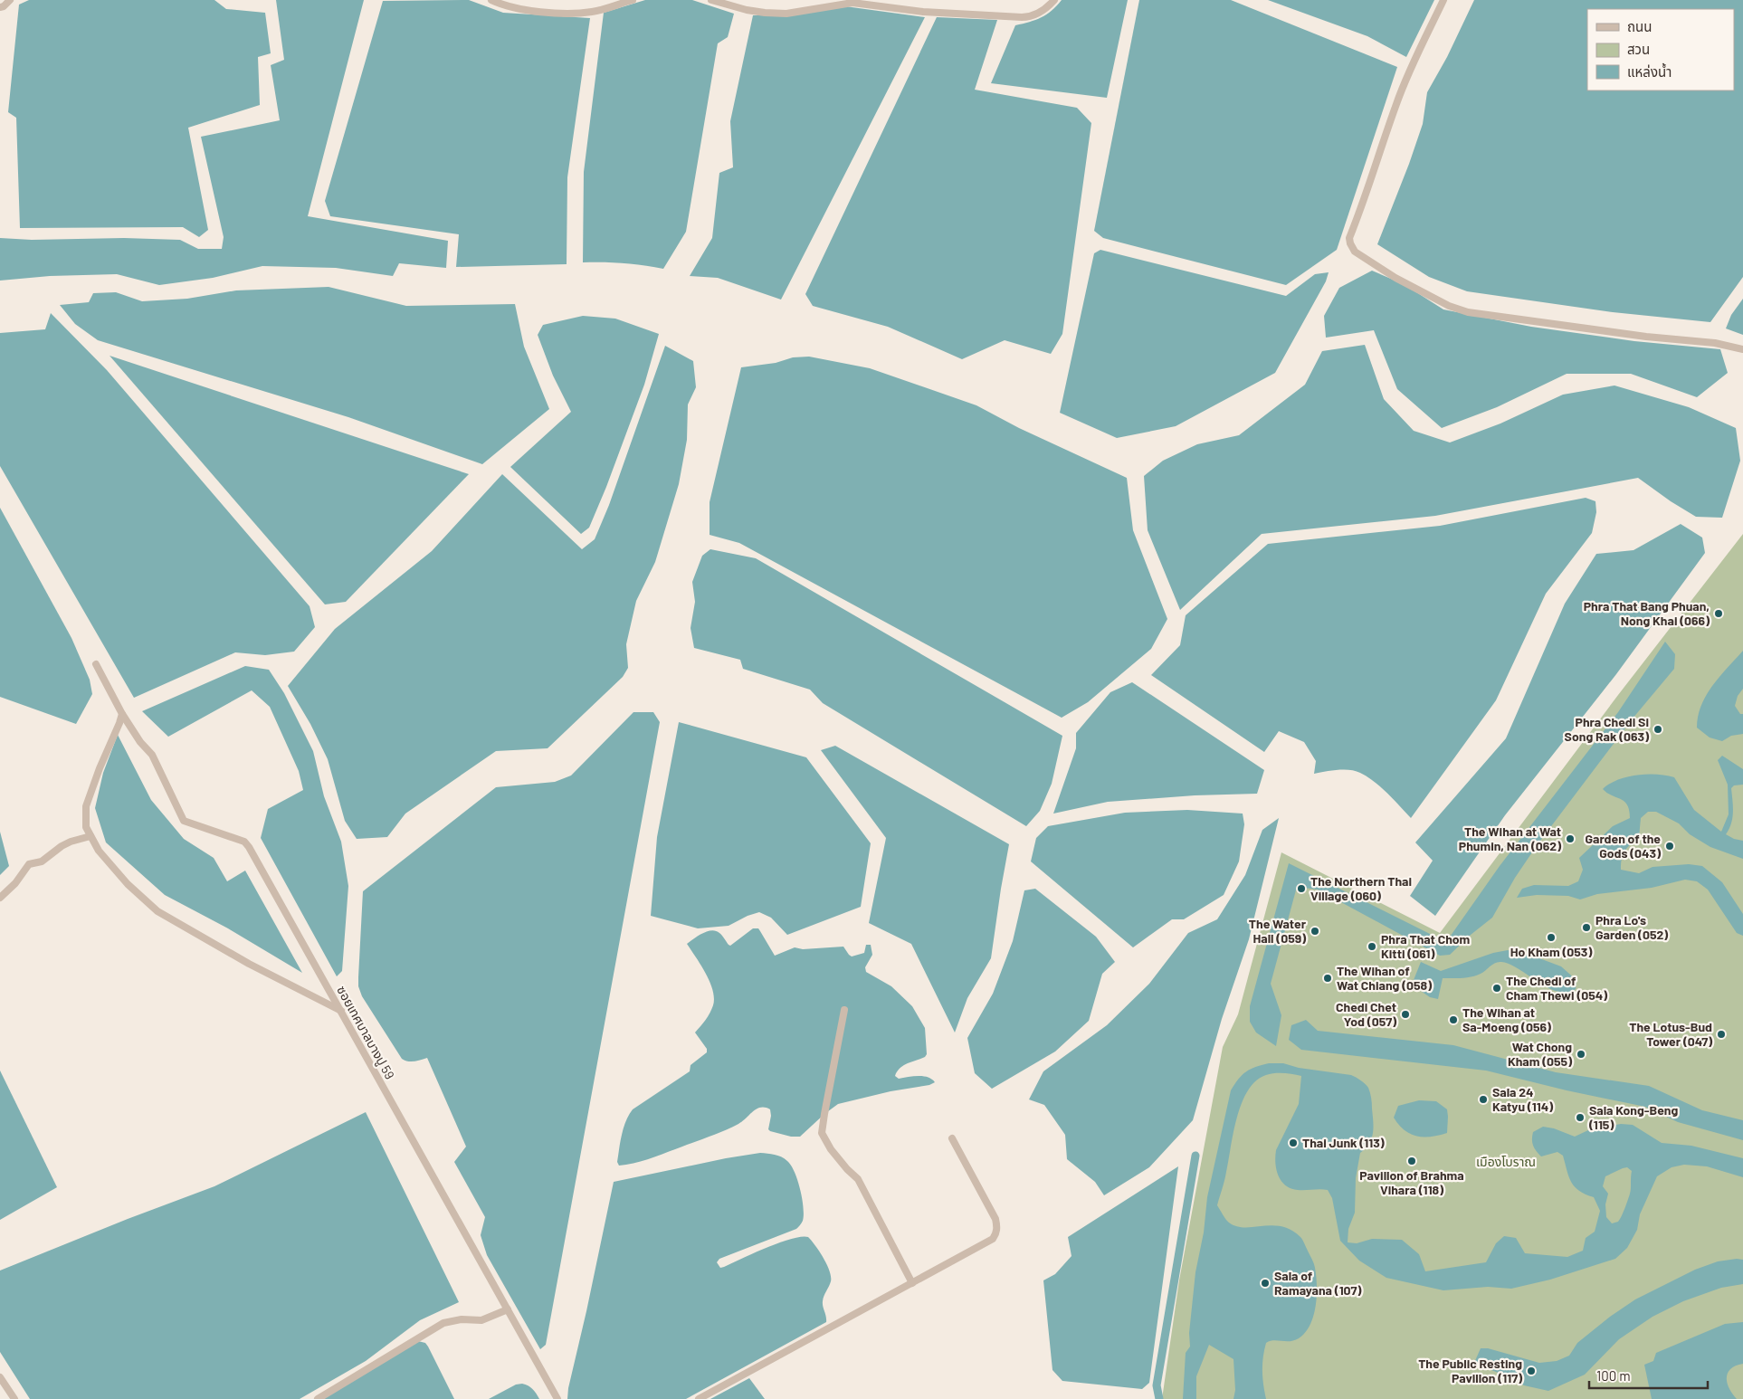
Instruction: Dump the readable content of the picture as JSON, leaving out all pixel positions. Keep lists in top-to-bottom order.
{
  "streets": {
    "street": ["ซอยเทศบาลบางปู 59"]
  },
  "parks": ["เมืองโบราณ"],
  "places": [
    "Phra That Bang Phuan, Nong Khai (066)",
    "Phra Chedi Si Song Rak (063)",
    "The Wihan at Wat Phumin, Nan (062)",
    "Garden of the Gods (043)",
    "The Northern Thai Village (060)",
    "Phra Lo's Garden (052)",
    "The Water Hall (059)",
    "Ho Kham (053)",
    "Phra That Chom Kitti (061)",
    "The Wihan of Wat Chiang (058)",
    "The Chedi of Cham Thewi (054)",
    "Chedi Chet Yod (057)",
    "The Wihan at Sa-Moeng (056)",
    "The Lotus-Bud Tower (047)",
    "Wat Chong Kham (055)",
    "Sala 24 Katyu (114)",
    "Sala Kong-Beng (115)",
    "Thai Junk (113)",
    "Pavillon of Brahma Vihara (118)",
    "Sala of Ramayana (107)",
    "The Public Resting Pavillon (117)"
  ],
  "legend": ["ถนน", "สวน", "แหล่งน้ำ"],
  "scale_bar": "100 m"
}
